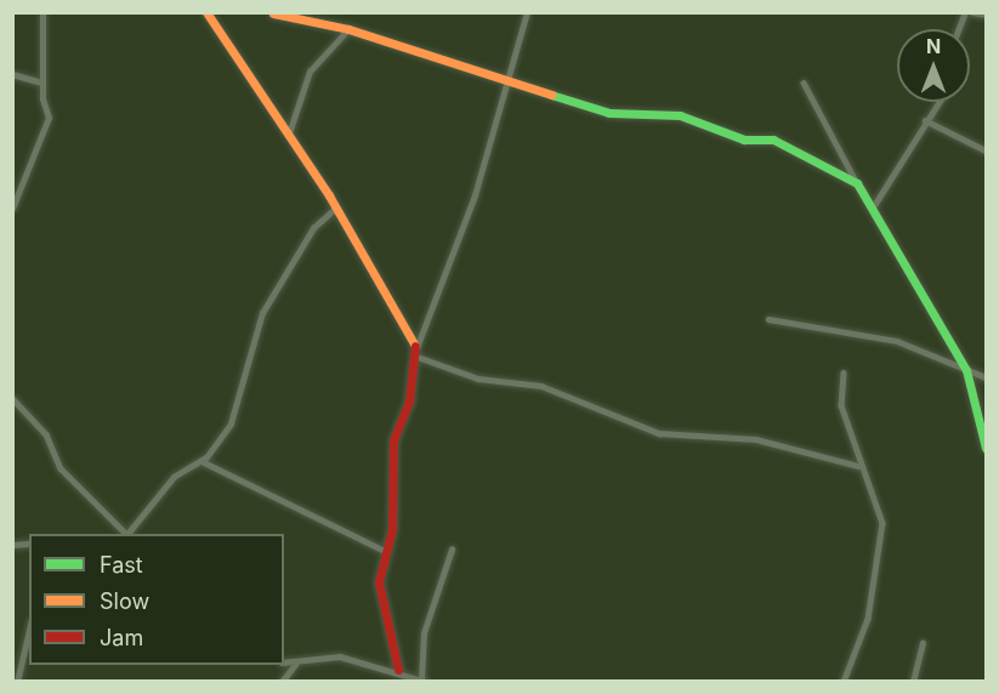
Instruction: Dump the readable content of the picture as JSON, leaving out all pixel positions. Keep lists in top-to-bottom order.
{
  "legend": ["Fast", "Slow", "Jam"],
  "north": "top"
}
